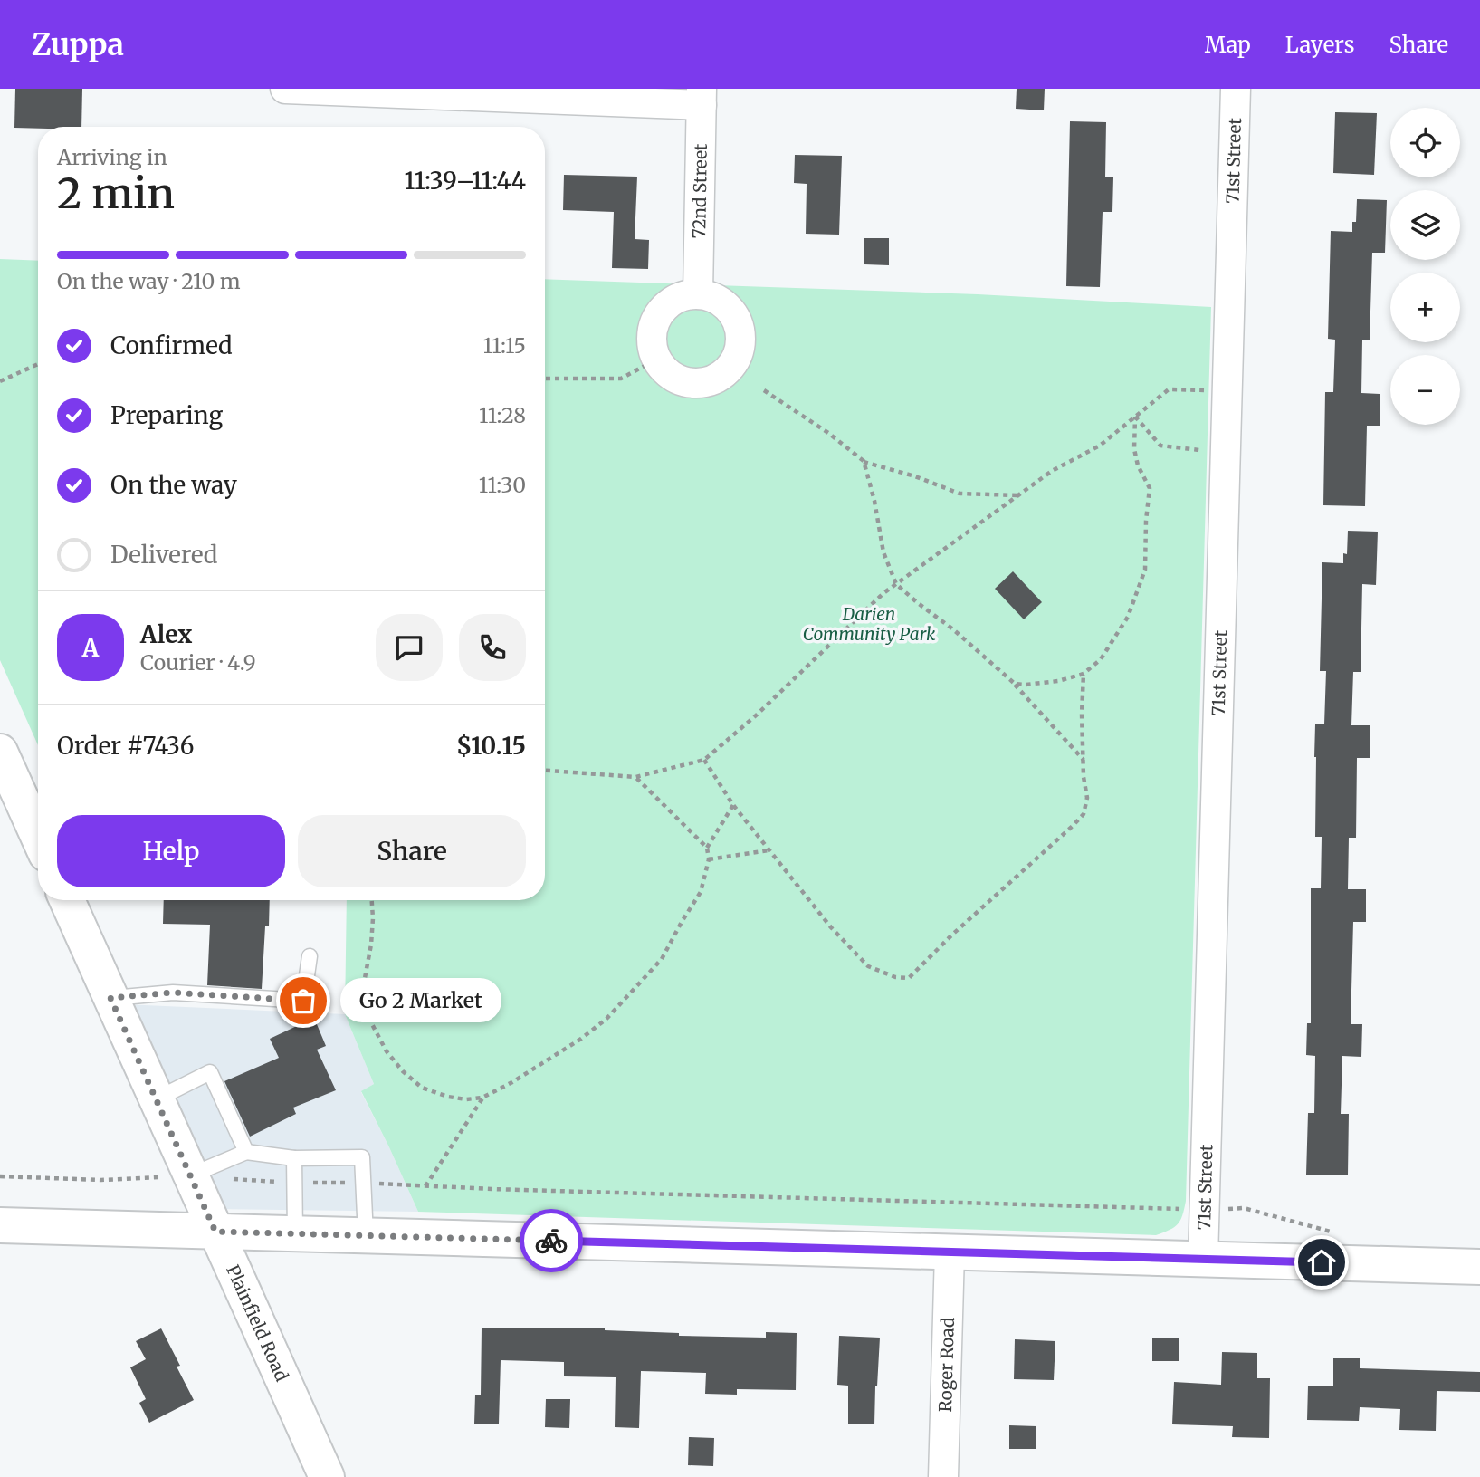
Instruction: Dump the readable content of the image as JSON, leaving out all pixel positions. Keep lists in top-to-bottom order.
{
  "streets": {
    "street": [
      "71st Street",
      "72nd Street",
      "Plainfield Road",
      "Roger Road"
    ]
  },
  "parks": ["Darien Community Park"],
  "places": ["Go 2 Market"],
  "page": {
    "header": "Zuppa",
    "nav": ["Map", "Layers", "Share"],
    "map_buttons": ["+", "−"],
    "heading": ["2 min", "Arriving in", "11:39–11:44"],
    "panel": [
      "Alex",
      "Courier · 4.9",
      "Order #7436",
      "$10.15"
    ],
    "bar": "On the way · 210 m",
    "list": [
      ["Confirmed", "11:15"],
      ["Preparing", "11:28"],
      ["On the way", "11:30"],
      "Delivered"
    ],
    "round": "A",
    "buttons": ["Help", "Share"],
    "bubble": "Go 2 Market"
  }
}
